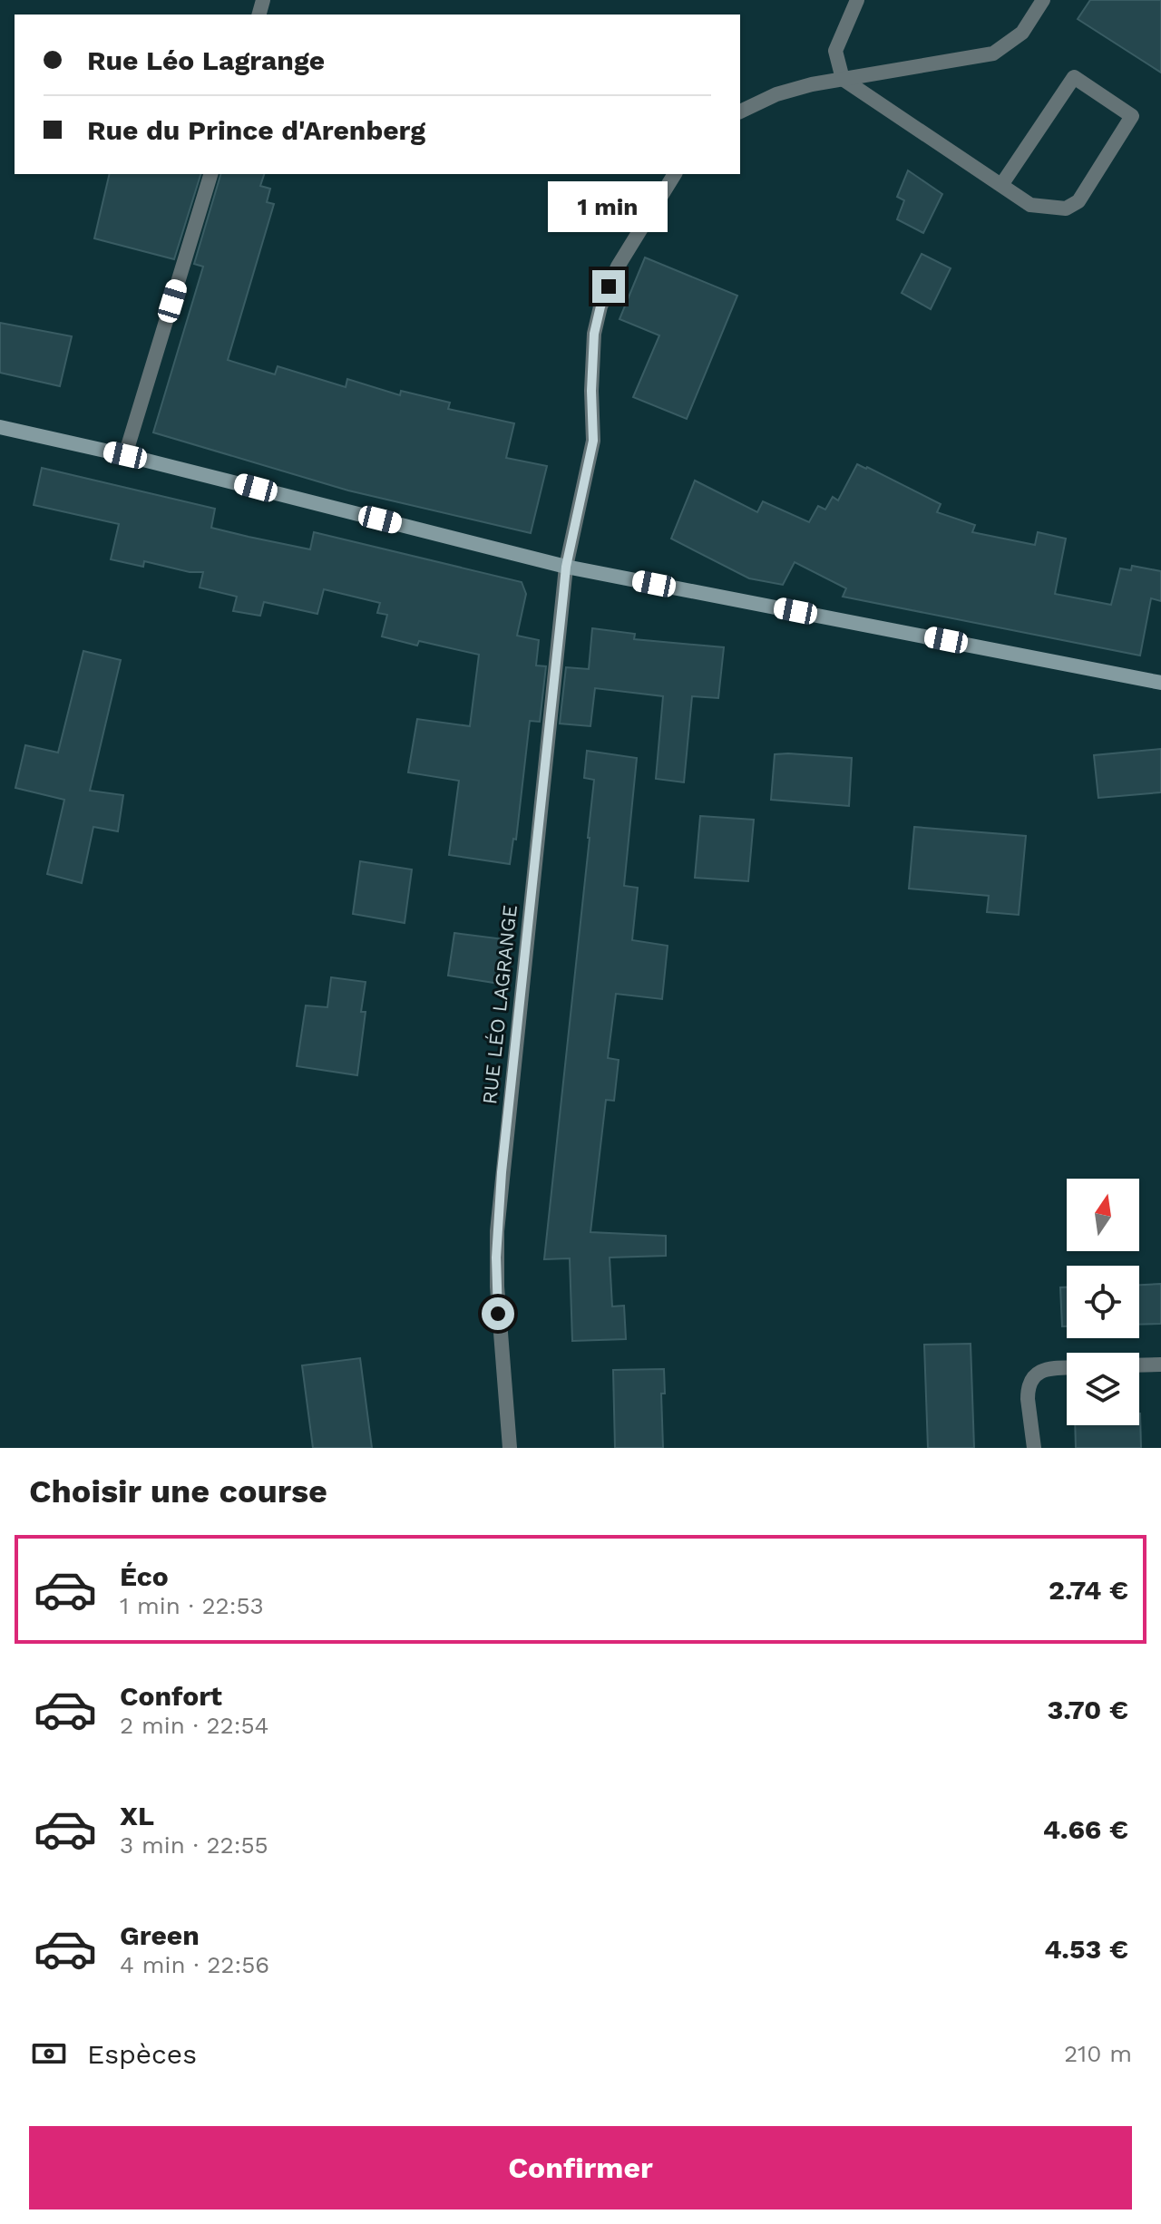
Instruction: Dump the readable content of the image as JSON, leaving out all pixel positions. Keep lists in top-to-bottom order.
{
  "streets": {
    "street": ["RUE LÉO LAGRANGE"]
  },
  "north": "top",
  "page": {
    "banner": ["Rue Léo Lagrange", "Rue du Prince d'Arenberg"],
    "bubble": "1 min",
    "heading": "Choisir une course",
    "list": [
      {
        "name": "Éco",
        "note": "1 min · 22:53",
        "value": "2.74 €"
      },
      {
        "name": "Confort",
        "note": "2 min · 22:54",
        "value": "3.70 €"
      },
      {
        "name": "XL",
        "note": "3 min · 22:55",
        "value": "4.66 €"
      },
      {
        "name": "Green",
        "note": "4 min · 22:56",
        "value": "4.53 €"
      }
    ],
    "pay": ["Espèces", "210 m"],
    "buttons": "Confirmer"
  }
}
